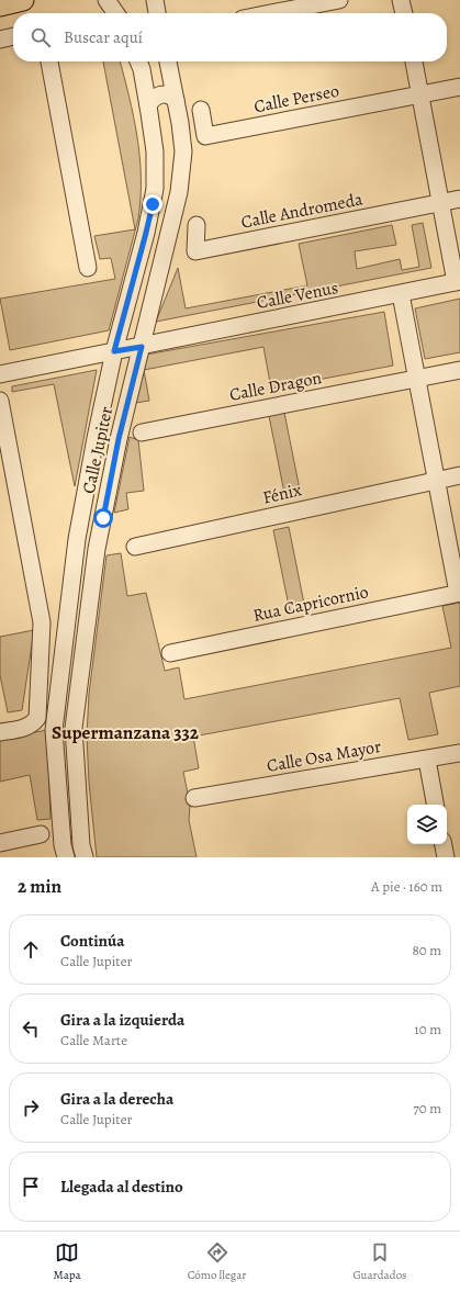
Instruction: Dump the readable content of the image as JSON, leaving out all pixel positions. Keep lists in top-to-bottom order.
{
  "streets": {
    "street": [
      "Calle Perseo",
      "Calle Andromeda",
      "Calle Venus",
      "Calle Dragon",
      "Calle Jupiter",
      "Fénix",
      "Rua Capricornio",
      "Calle Osa Mayor"
    ]
  },
  "crossings": [
    ["Calle Venus", "Calle Jupiter"]
  ],
  "districts": ["Supermanzana 332"],
  "page": {
    "search": "Buscar aquí",
    "heading": ["2 min", "A pie · 160 m"],
    "list": [
      ["Continúa", "Calle Jupiter", "80 m"],
      ["Gira a la izquierda", "Calle Marte", "10 m"],
      ["Gira a la derecha", "Calle Jupiter", "70 m"],
      "Llegada al destino"
    ],
    "nav": ["Mapa", "Cómo llegar", "Guardados"]
  }
}
